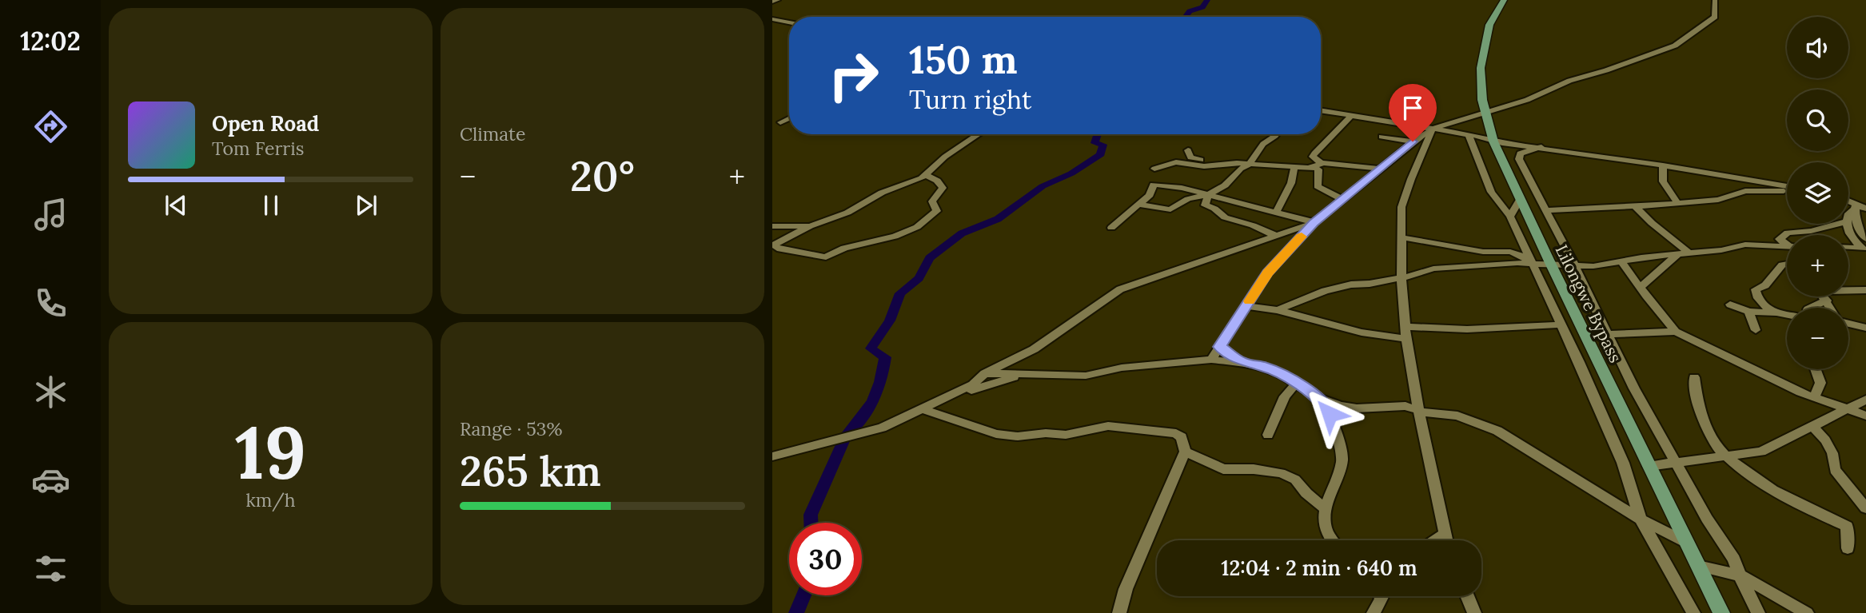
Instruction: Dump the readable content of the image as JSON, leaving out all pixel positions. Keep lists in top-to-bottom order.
{
  "streets": {
    "main road": ["Lilongwe Bypass"]
  },
  "page": {
    "tabs": "12:02",
    "tile": [
      "Climate",
      ["19", "km/h"],
      ["Range · 53%", "265 km"]
    ],
    "map_buttons": ["+", "−"],
    "turn": ["150 m", "Turn right"],
    "song": ["Open Road", "Tom Ferris"],
    "heat": ["−", "20°", "+"],
    "limit": "30",
    "trip": "12:04 · 2 min · 640 m"
  }
}
